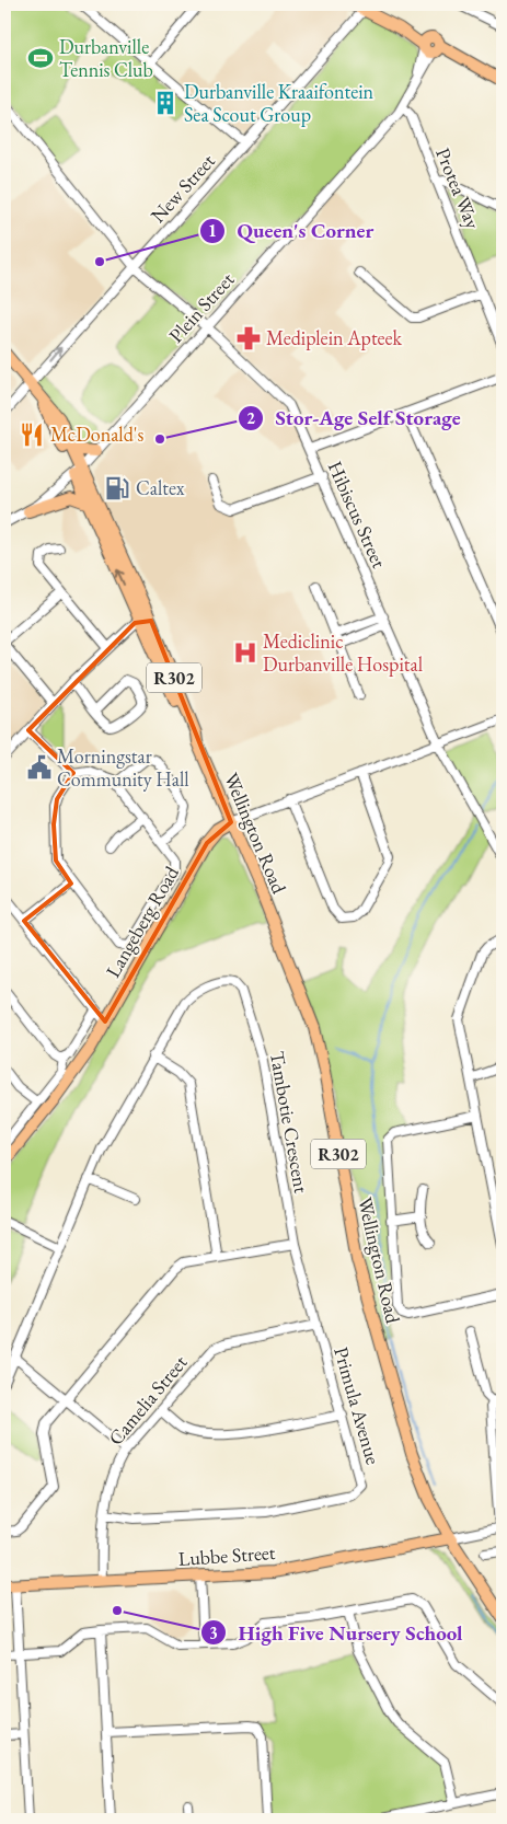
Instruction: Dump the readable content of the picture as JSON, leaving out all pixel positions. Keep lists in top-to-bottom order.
{
  "streets": {
    "main road": [
      "R302",
      "Wellington Road",
      "Langeberg Road",
      "Lubbe Street"
    ],
    "street": [
      "New Street",
      "Protea Way",
      "Plein Street",
      "Hibiscus Street",
      "Tambotie Crescent",
      "Camelia Street",
      "Primula Avenue"
    ]
  },
  "crossings": [
    ["New Street", "Hibiscus Street"],
    ["New Street", "Wellington Road"],
    ["Protea Way", "Plein Street"],
    ["Plein Street", "Hibiscus Street"],
    ["Plein Street", "Wellington Road"],
    ["Wellington Road", "Langeberg Road"],
    ["Wellington Road", "Lubbe Street"],
    ["Tambotie Crescent", "Primula Avenue"],
    ["Camelia Street", "Primula Avenue"],
    ["Camelia Street", "Lubbe Street"]
  ],
  "places": {
    "sports": ["Durbanville Tennis Club"],
    "building": ["Durbanville Kraaifontein Sea Scout Group"],
    "other": ["Queen's Corner", "Stor-Age Self Storage", "High Five Nursery School"],
    "pharmacy": ["Mediplein Apteek"],
    "restaurant": ["McDonald's"],
    "fuel station": ["Caltex"],
    "hospital": ["Mediclinic Durbanville Hospital"],
    "public building": ["Morningstar Community Hall"]
  }
}
